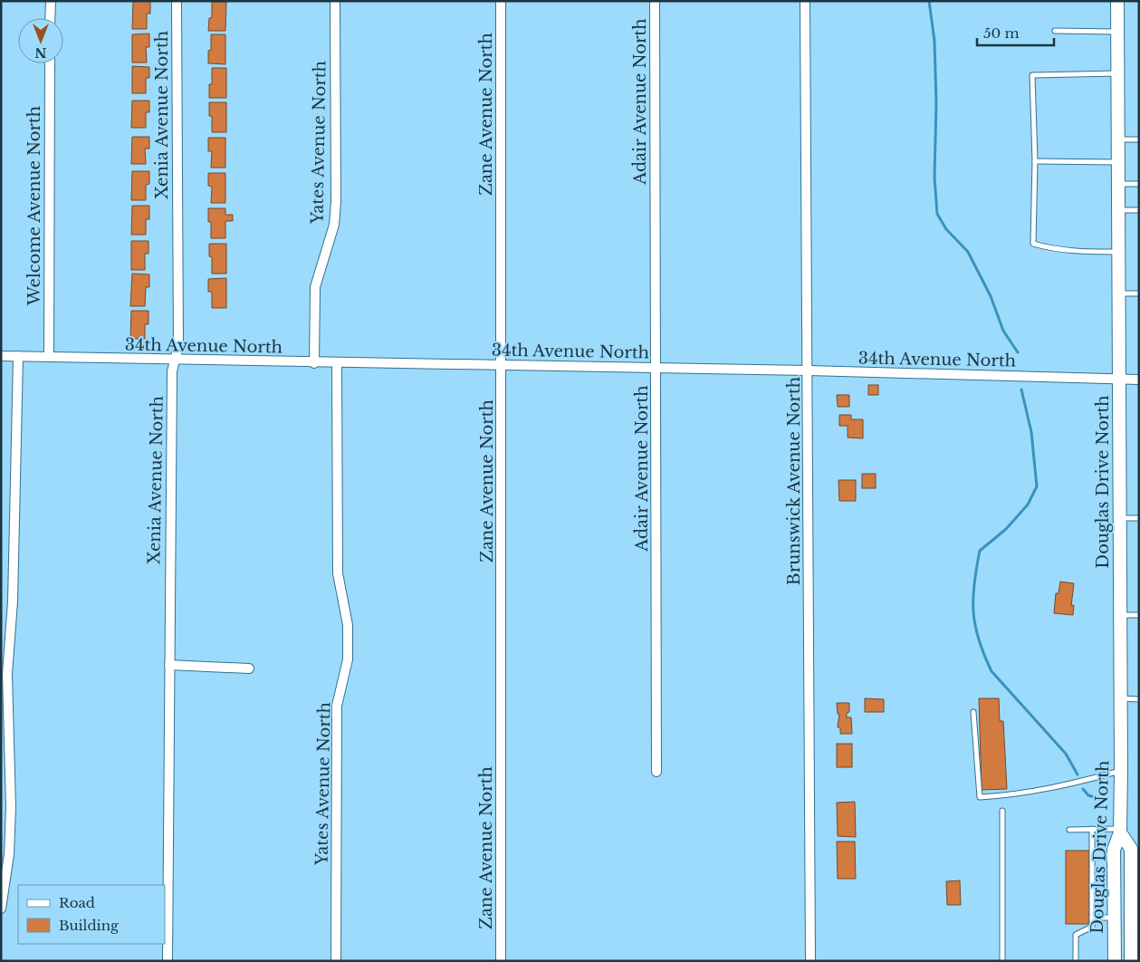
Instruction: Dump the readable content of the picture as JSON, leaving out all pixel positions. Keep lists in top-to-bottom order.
{
  "streets": {
    "street": [
      "Adair Avenue North",
      "Zane Avenue North",
      "Xenia Avenue North",
      "Yates Avenue North",
      "Welcome Avenue North",
      "34th Avenue North",
      "Brunswick Avenue North",
      "Douglas Drive North"
    ]
  },
  "crossings": [
    ["Adair Avenue North", "34th Avenue North"],
    ["Zane Avenue North", "34th Avenue North"],
    ["Xenia Avenue North", "34th Avenue North"],
    ["Yates Avenue North", "34th Avenue North"],
    ["Welcome Avenue North", "34th Avenue North"],
    ["34th Avenue North", "Brunswick Avenue North"],
    ["34th Avenue North", "Douglas Drive North"]
  ],
  "legend": ["Road", "Building"],
  "scale_bar": "50 m",
  "north": "bottom"
}
